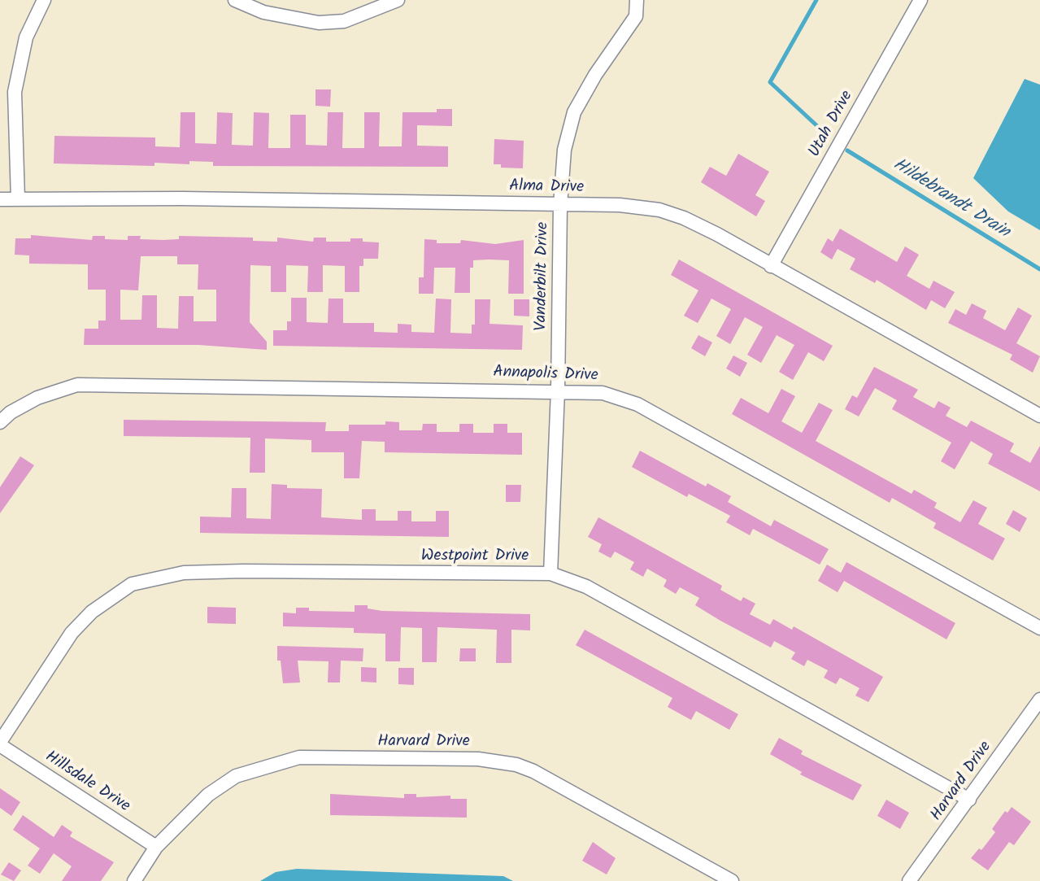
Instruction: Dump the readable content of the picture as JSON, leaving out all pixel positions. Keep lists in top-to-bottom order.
{
  "streets": {
    "street": [
      "Utah Drive",
      "Alma Drive",
      "Vanderbilt Drive",
      "Annapolis Drive",
      "Westpoint Drive",
      "Harvard Drive",
      "Hillsdale Drive"
    ]
  },
  "crossings": [
    ["Utah Drive", "Alma Drive"],
    ["Alma Drive", "Vanderbilt Drive"],
    ["Vanderbilt Drive", "Annapolis Drive"],
    ["Vanderbilt Drive", "Westpoint Drive"],
    ["Westpoint Drive", "Harvard Drive"],
    ["Westpoint Drive", "Hillsdale Drive"],
    ["Harvard Drive", "Hillsdale Drive"]
  ],
  "water": ["Hildebrandt Drain"]
}
